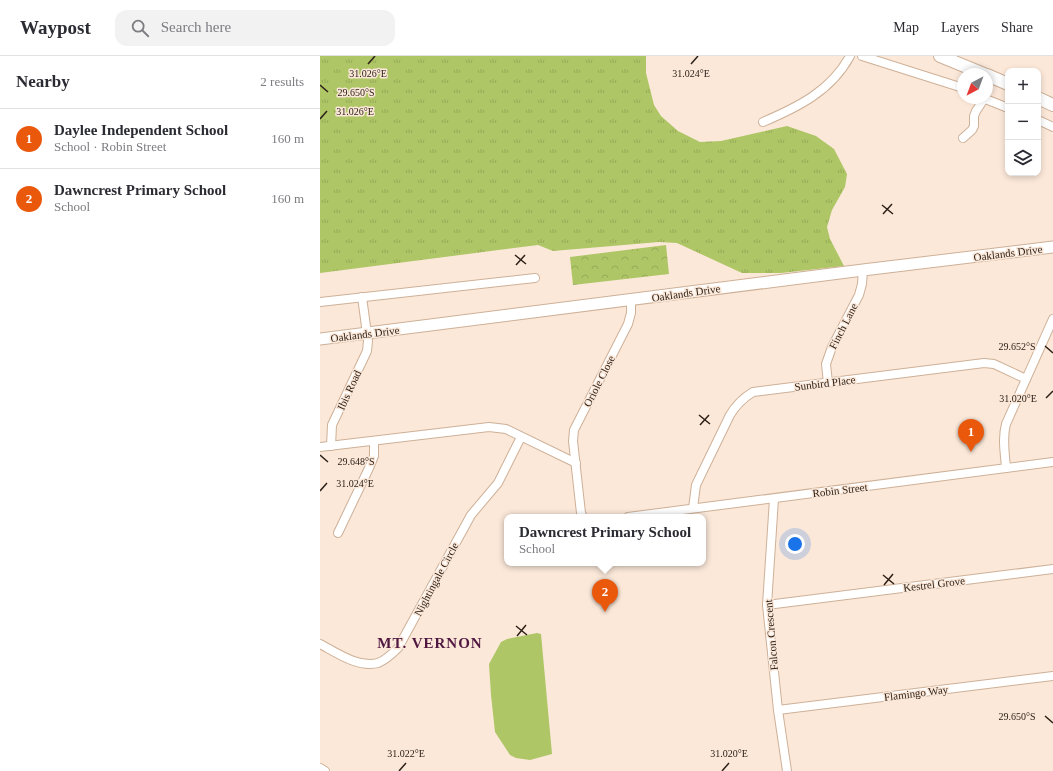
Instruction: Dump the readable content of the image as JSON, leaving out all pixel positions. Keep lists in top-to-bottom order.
{
  "streets": {
    "street": [
      "Oaklands Drive",
      "Finch Lane",
      "Oriole Close",
      "Sunbird Place",
      "Ibis Road",
      "Robin Street",
      "Nightingale Circle",
      "Kestrel Grove",
      "Falcon Crescent",
      "Flamingo Way"
    ]
  },
  "crossings": [
    ["Oaklands Drive", "Finch Lane"],
    ["Oaklands Drive", "Oriole Close"],
    ["Oaklands Drive", "Ibis Road"],
    ["Finch Lane", "Sunbird Place"],
    ["Sunbird Place", "Robin Street"],
    ["Robin Street", "Falcon Crescent"],
    ["Kestrel Grove", "Falcon Crescent"],
    ["Falcon Crescent", "Flamingo Way"]
  ],
  "districts": ["MT. VERNON"],
  "north": "bottom left",
  "page": {
    "header": "Waypost",
    "search": "Search here",
    "nav": ["Map", "Layers", "Share"],
    "heading": ["Nearby", "2 results"],
    "map_buttons": ["+", "−"],
    "list": [
      {
        "mark": "1",
        "name": "Daylee Independent School",
        "note": "School · Robin Street",
        "value": "160 m"
      },
      {
        "mark": "2",
        "name": "Dawncrest Primary School",
        "note": "School",
        "value": "160 m"
      }
    ],
    "pins": ["1", "2"],
    "popup": ["Dawncrest Primary School", "School"]
  },
  "coordinates": [
    "31.026°E",
    "31.024°E",
    "29.650°S",
    "29.652°S",
    "31.020°E",
    "29.648°S",
    "31.022°E"
  ]
}
